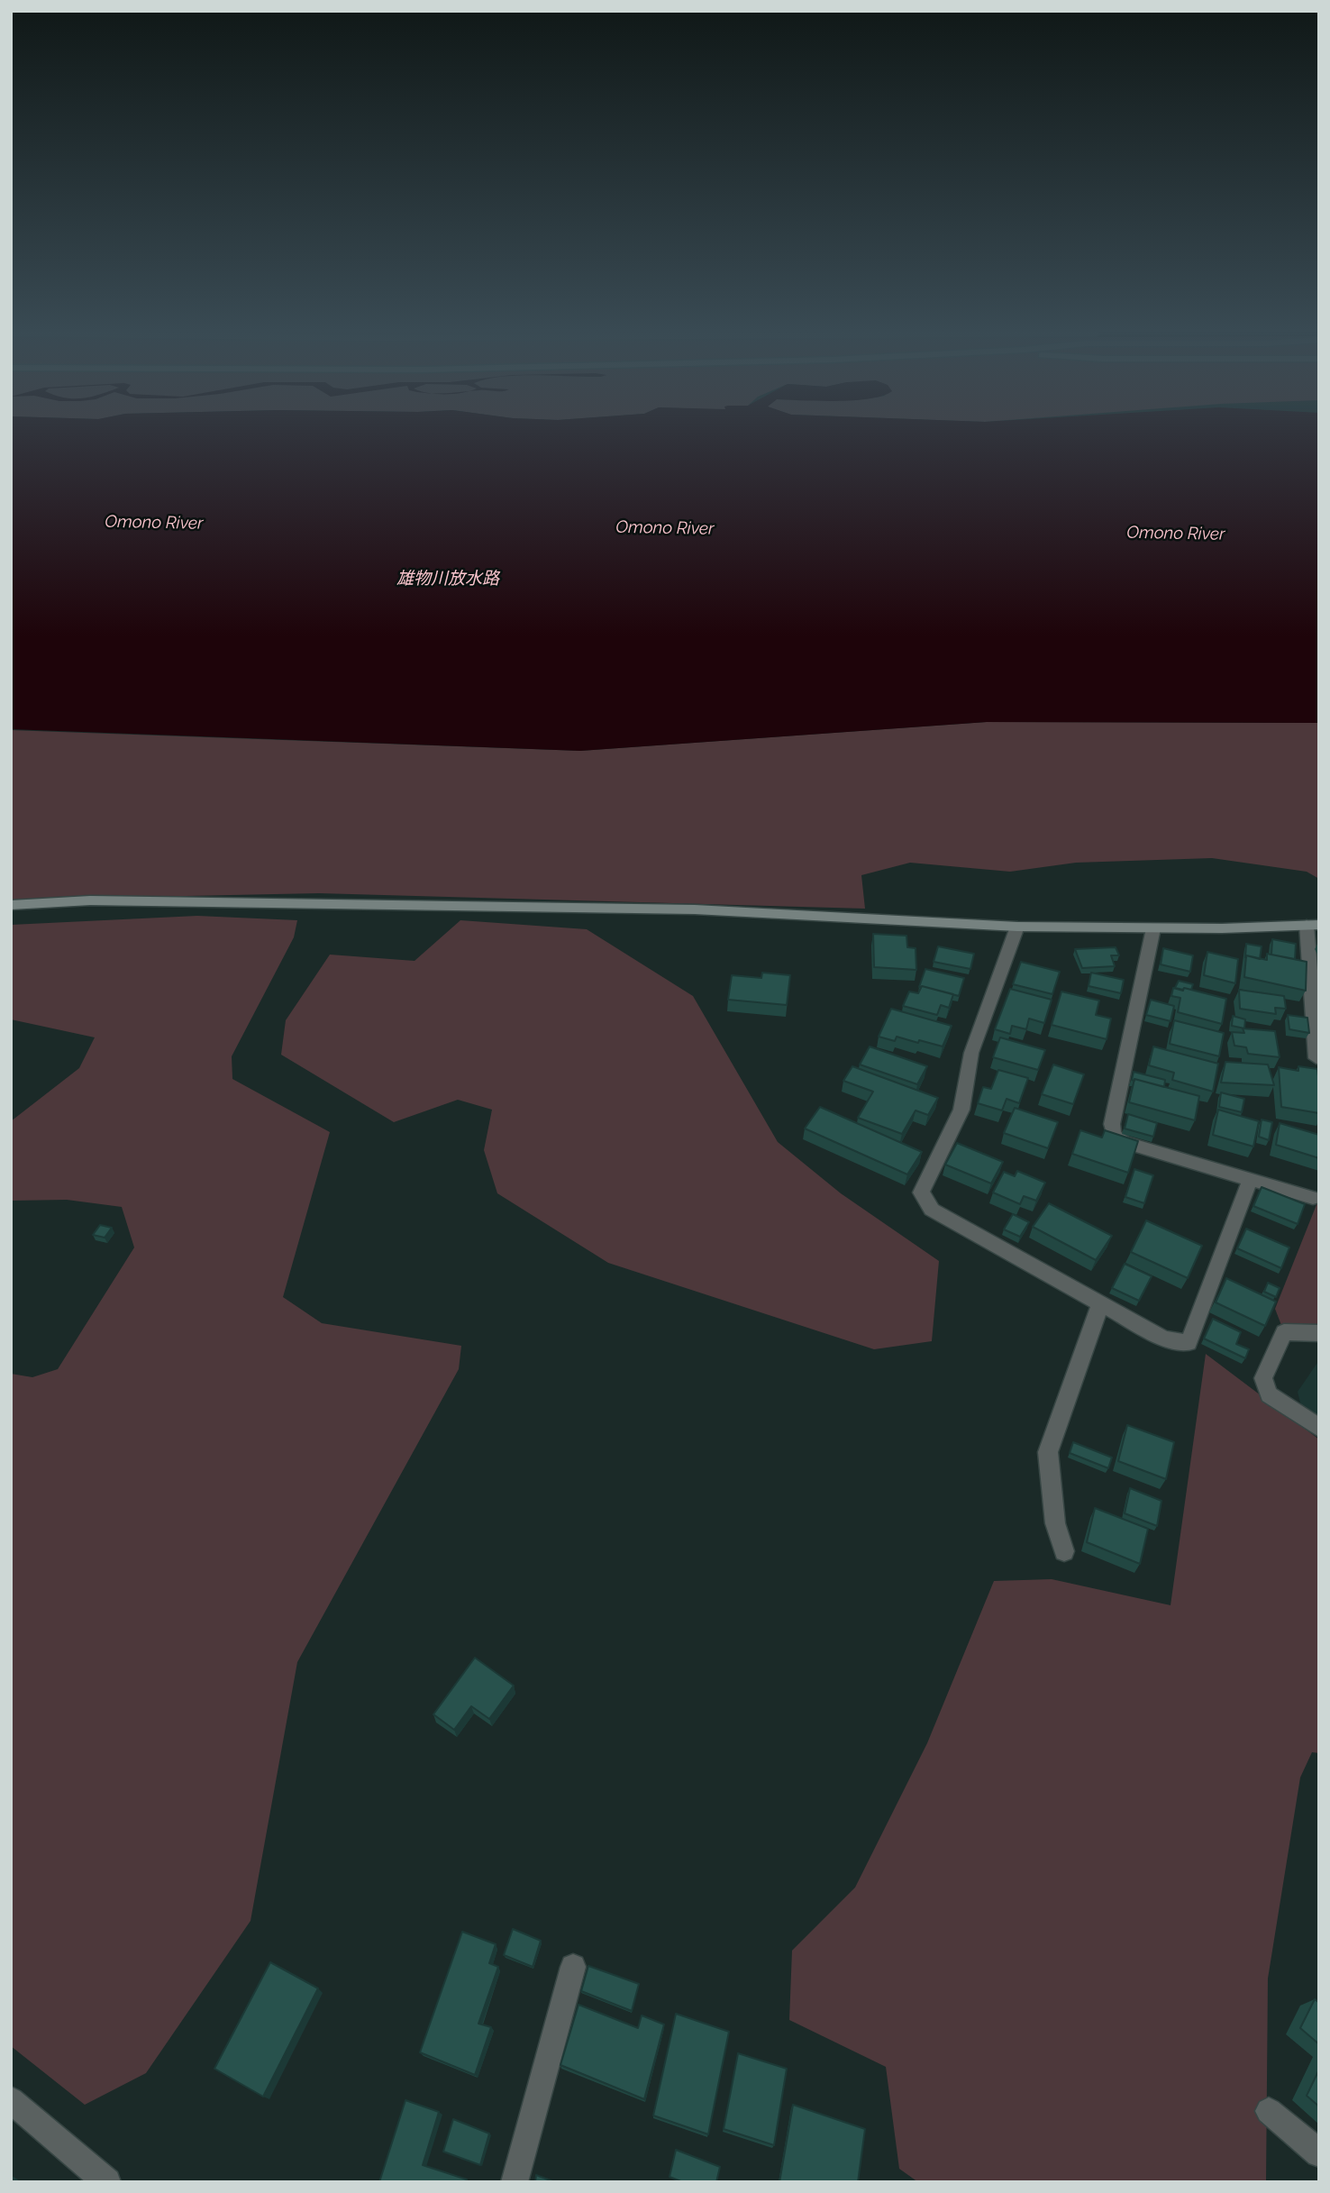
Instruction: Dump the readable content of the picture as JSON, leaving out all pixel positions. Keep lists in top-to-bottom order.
{
  "water": ["Omono River", "雄物川放水路"]
}
